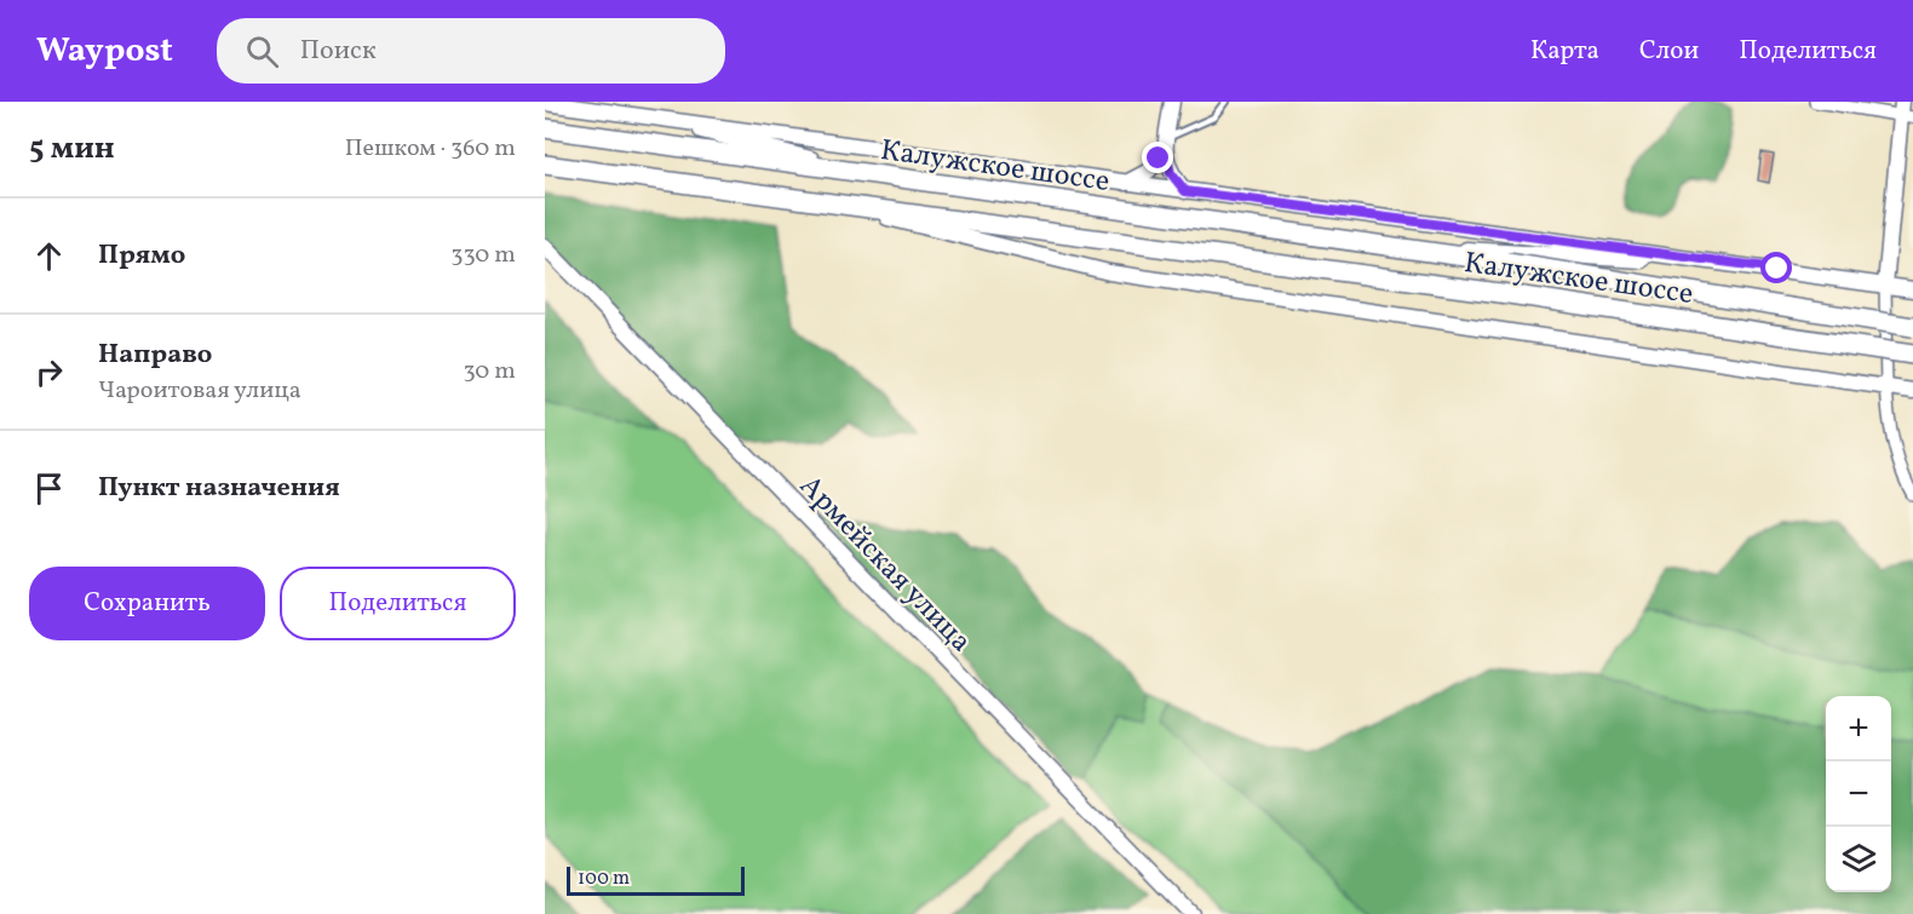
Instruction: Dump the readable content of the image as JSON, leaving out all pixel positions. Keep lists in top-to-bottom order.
{
  "streets": {
    "highway": ["Калужское шоссе"],
    "street": ["Армейская улица"]
  },
  "scale_bar": "100 m",
  "page": {
    "header": "Waypost",
    "search": "Поиск",
    "nav": ["Карта", "Слои", "Поделиться"],
    "heading": ["5 мин", "Пешком · 360 m"],
    "list": [
      ["Прямо", "330 m"],
      ["Направо", "Чароитовая улица", "30 m"],
      "Пункт назначения"
    ],
    "buttons": ["Сохранить", "Поделиться"],
    "map_buttons": ["+", "−"],
    "scale": "100 m"
  }
}
